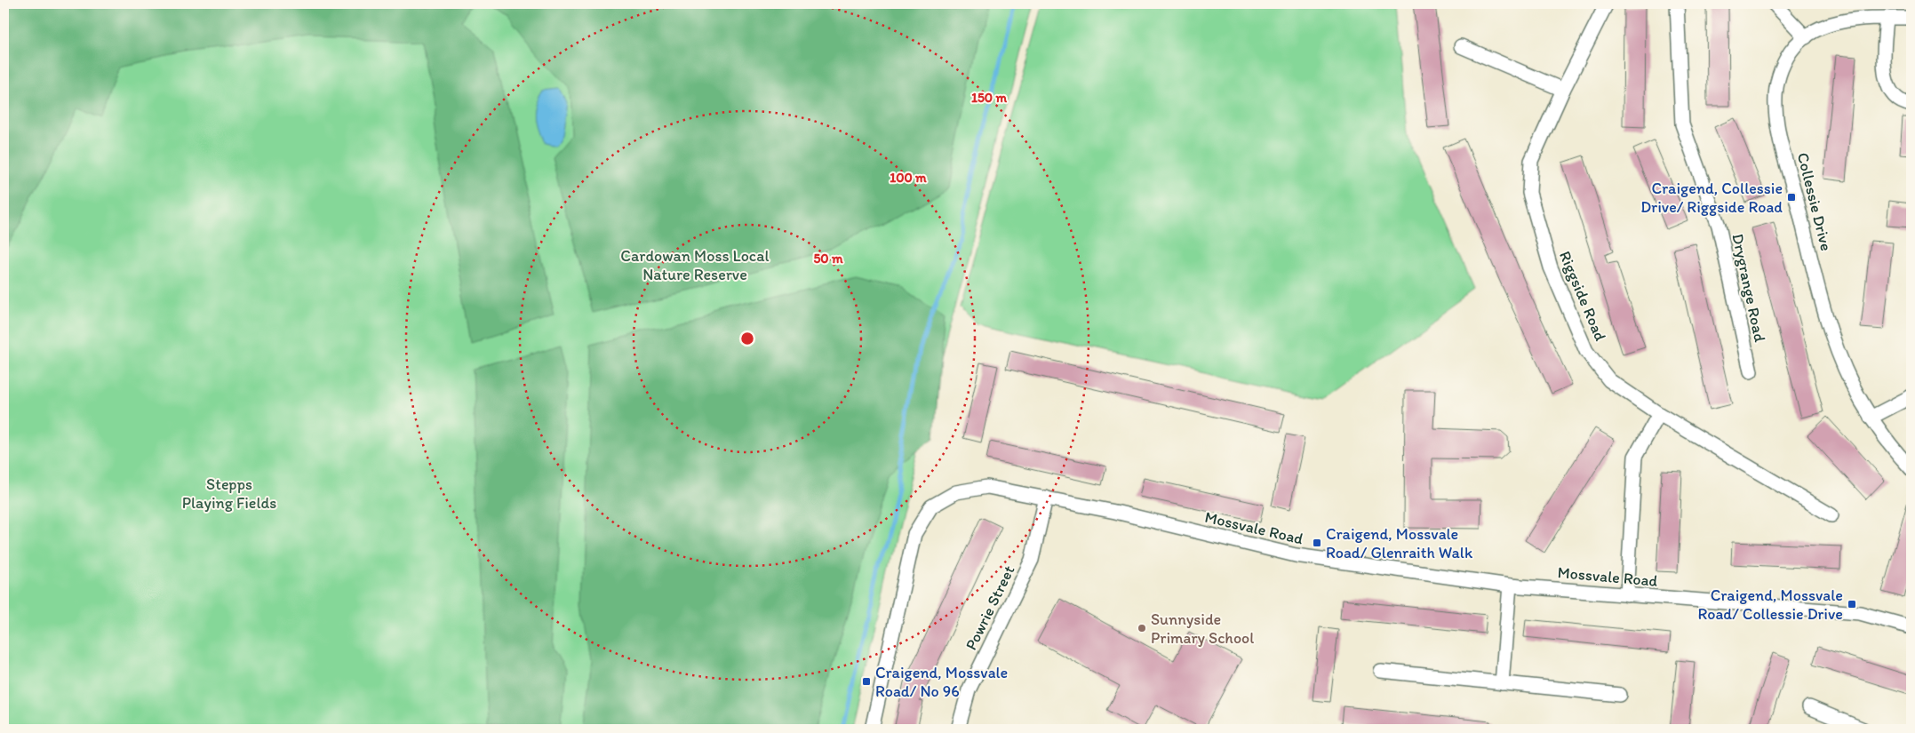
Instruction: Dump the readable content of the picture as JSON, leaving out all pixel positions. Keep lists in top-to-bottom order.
{
  "streets": {
    "street": [
      "Collessie Drive",
      "Drygrange Road",
      "Riggside Road",
      "Mossvale Road",
      "Powrie Street"
    ]
  },
  "crossings": [
    ["Mossvale Road", "Powrie Street"]
  ],
  "parks": ["Cardowan Moss Local Nature Reserve", "Stepps Playing Fields"],
  "places": {
    "transit": [
      "Craigend, Collessie Drive/ Riggside Road",
      "Craigend, Mossvale Road/ Glenraith Walk",
      "Craigend, Mossvale Road/ Collessie Drive",
      "Craigend, Mossvale Road/ No 96"
    ],
    "other": ["Sunnyside Primary School"]
  },
  "rings": ["150 m", "100 m", "50 m"]
}
